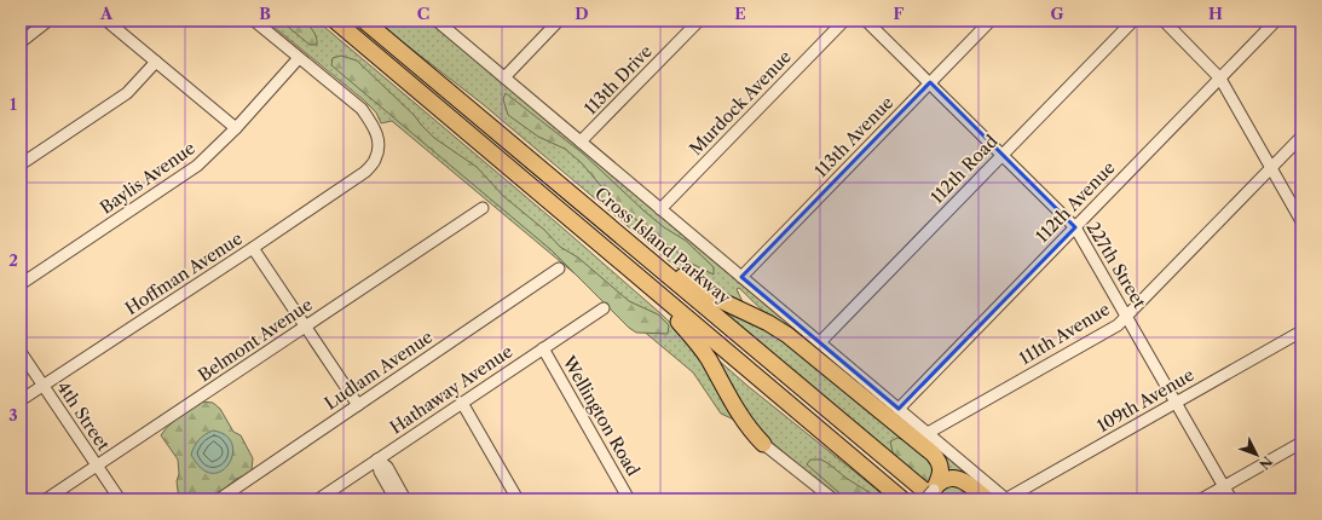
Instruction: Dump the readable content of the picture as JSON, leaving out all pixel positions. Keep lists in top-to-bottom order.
{
  "streets": {
    "highway": ["Cross Island Parkway"],
    "street": [
      "113th Drive",
      "Murdock Avenue",
      "113th Avenue",
      "112th Road",
      "Baylis Avenue",
      "112th Avenue",
      "227th Street",
      "Hoffman Avenue",
      "111th Avenue",
      "Belmont Avenue",
      "Ludlam Avenue",
      "Hathaway Avenue",
      "109th Avenue",
      "4th Street",
      "Wellington Road"
    ]
  },
  "crossings": [
    ["113th Drive", "Cross Island Parkway"],
    ["Murdock Avenue", "Cross Island Parkway"],
    ["113th Avenue", "Cross Island Parkway"],
    ["113th Avenue", "227th Street"],
    ["112th Road", "Cross Island Parkway"],
    ["112th Road", "227th Street"],
    ["Baylis Avenue", "Hoffman Avenue"],
    ["112th Avenue", "Cross Island Parkway"],
    ["112th Avenue", "227th Street"],
    ["Cross Island Parkway", "111th Avenue"],
    ["Cross Island Parkway", "109th Avenue"],
    ["227th Street", "111th Avenue"],
    ["227th Street", "109th Avenue"],
    ["Hoffman Avenue", "4th Street"],
    ["Belmont Avenue", "4th Street"],
    ["Hathaway Avenue", "Wellington Road"]
  ],
  "north": "bottom right",
  "grid": {
    "columns": [
      "A",
      "B",
      "C",
      "D",
      "E",
      "F",
      "G",
      "H"
    ],
    "rows": ["1", "2", "3"]
  }
}
